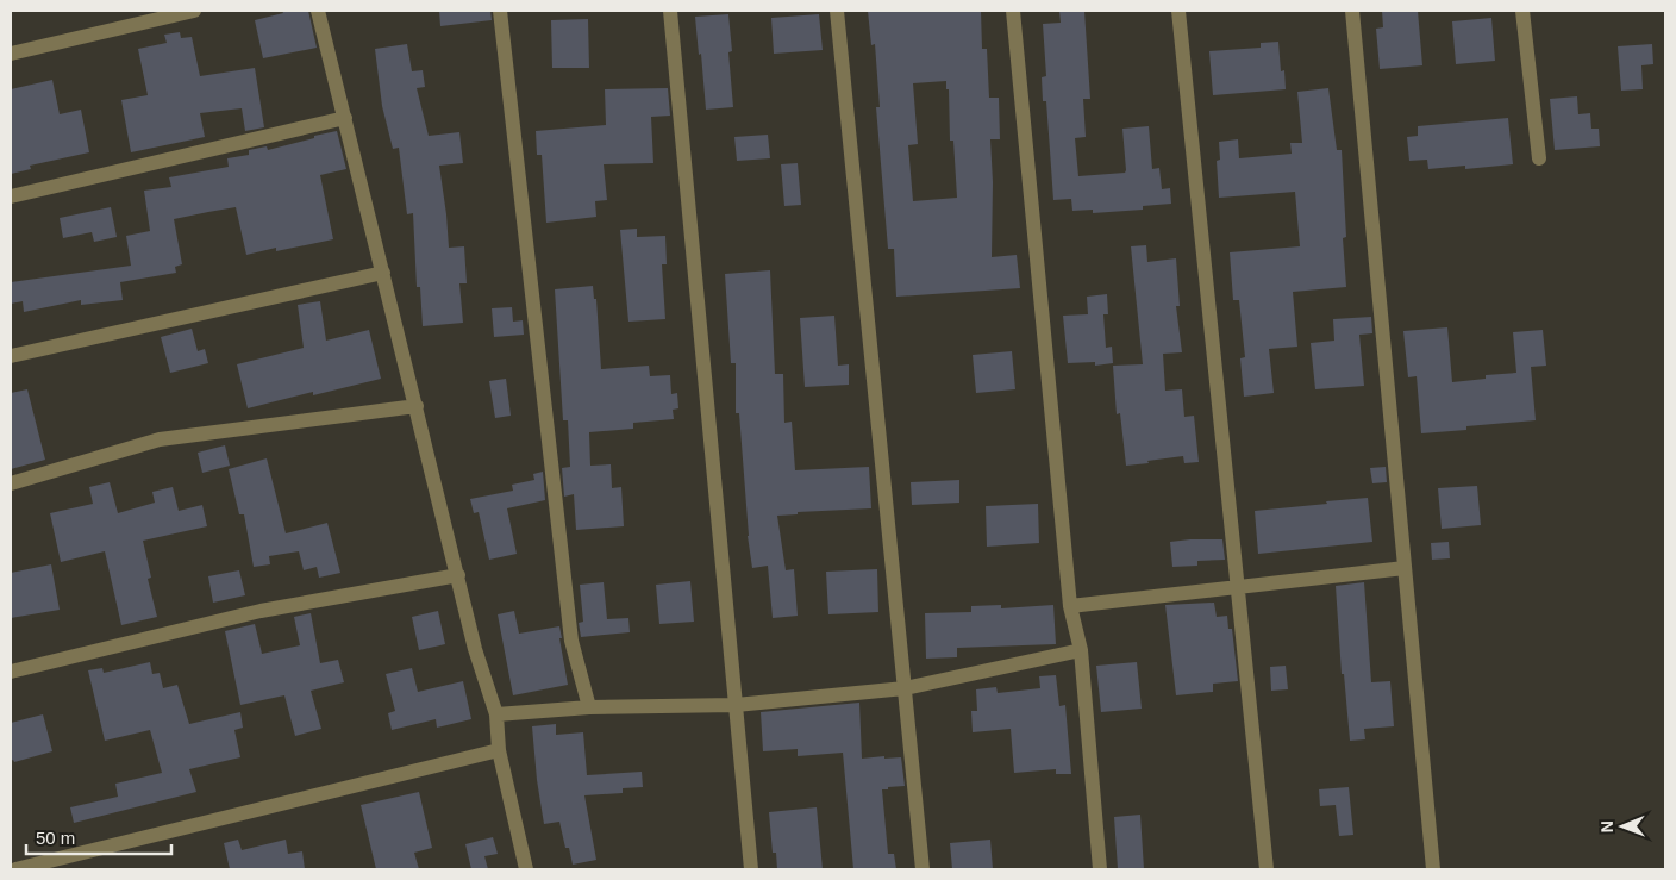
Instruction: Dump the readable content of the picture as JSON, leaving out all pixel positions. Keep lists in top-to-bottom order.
{
  "scale_bar": "50 m",
  "north": "left"
}
